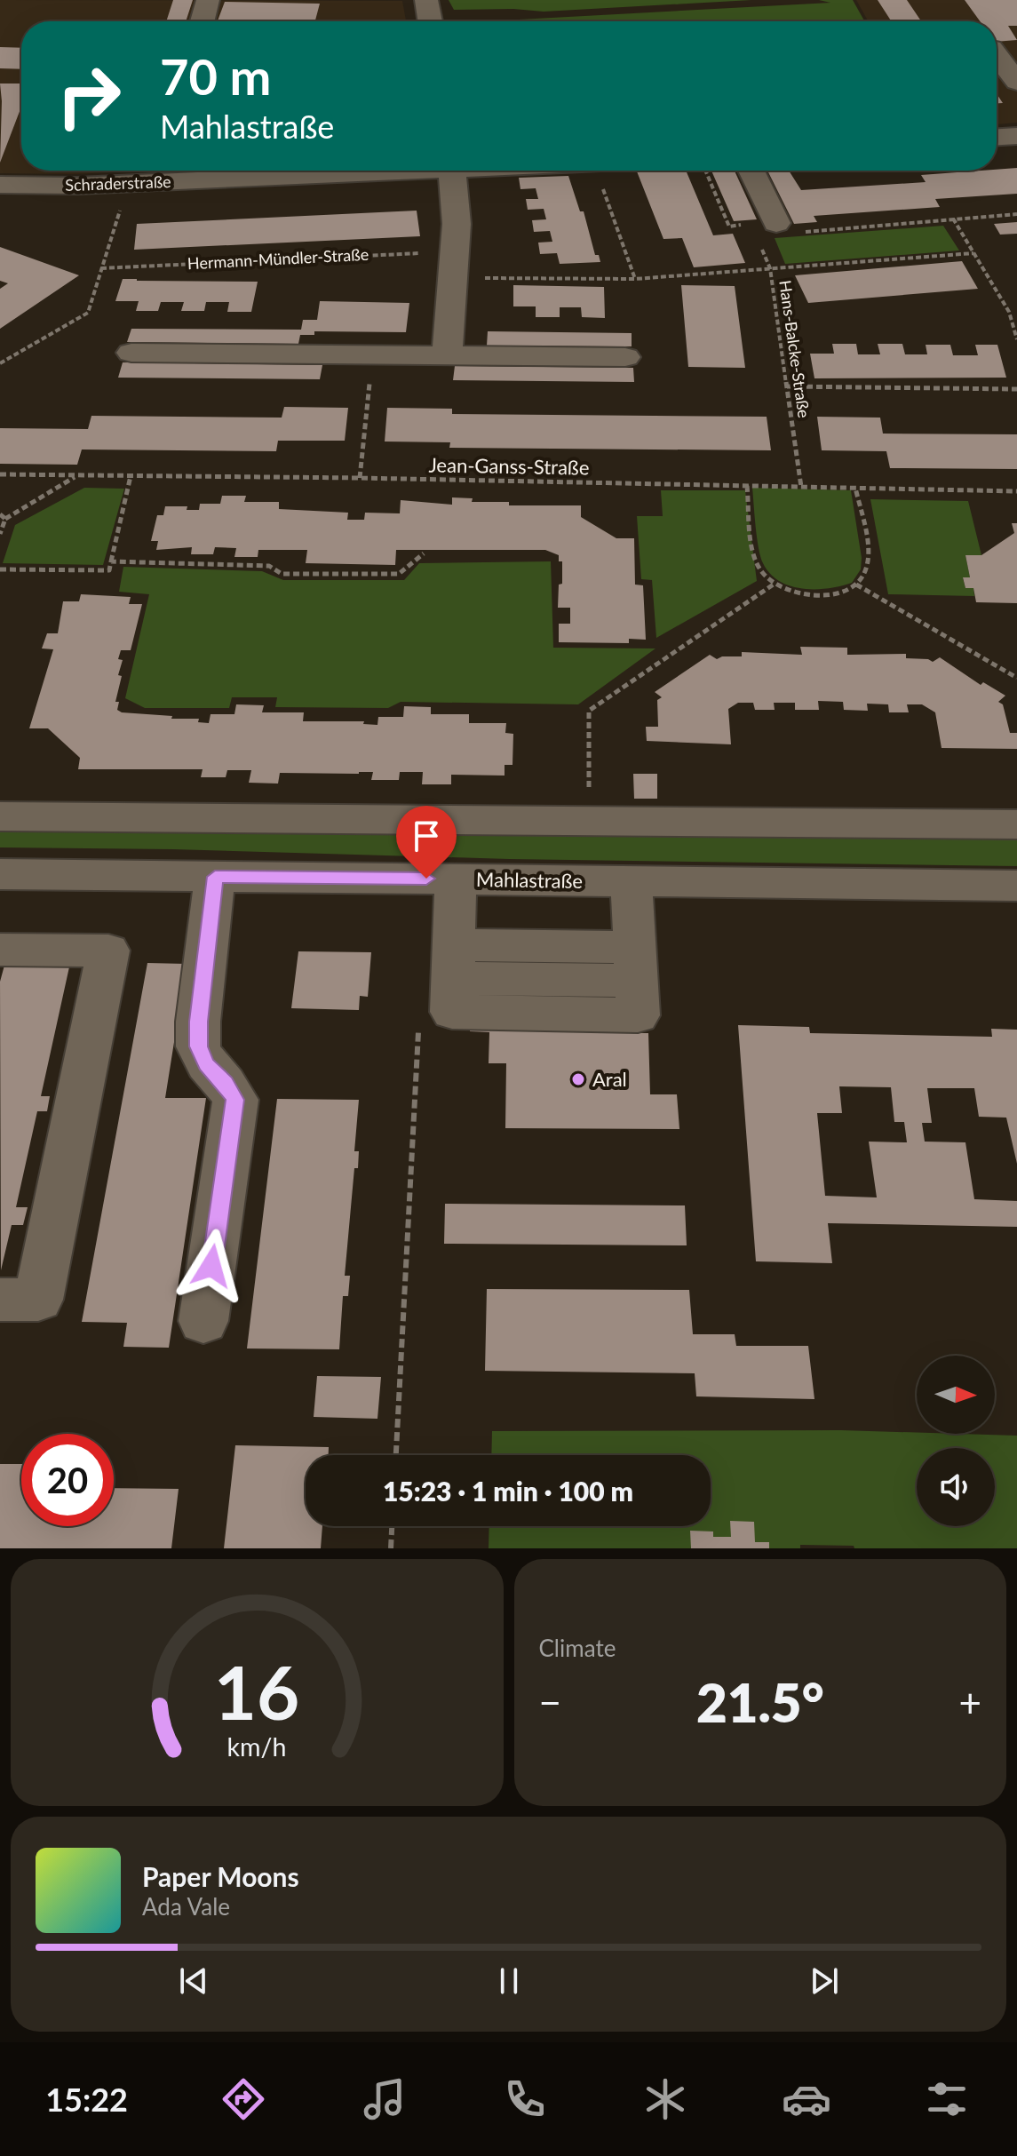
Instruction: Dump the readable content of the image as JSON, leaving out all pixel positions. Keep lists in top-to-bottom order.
{
  "streets": {
    "street": ["Schraderstraße", "Mahlastraße"],
    "path": ["Hermann-Mündler-Straße", "Hans-Balcke-Straße", "Jean-Ganss-Straße"]
  },
  "crossings": [
    ["Hermann-Mündler-Straße", "Hans-Balcke-Straße"],
    ["Hans-Balcke-Straße", "Jean-Ganss-Straße"]
  ],
  "places": ["Aral"],
  "north": "right",
  "page": {
    "turn": ["70 m", "Mahlastraße"],
    "limit": "20",
    "trip": "15:23 · 1 min · 100 m",
    "tile": "Climate",
    "heat": ["−", "21.5°", "+"],
    "song": ["Paper Moons", "Ada Vale"],
    "tabs": "15:22",
    "gauge": ["16", "km/h"]
  }
}
